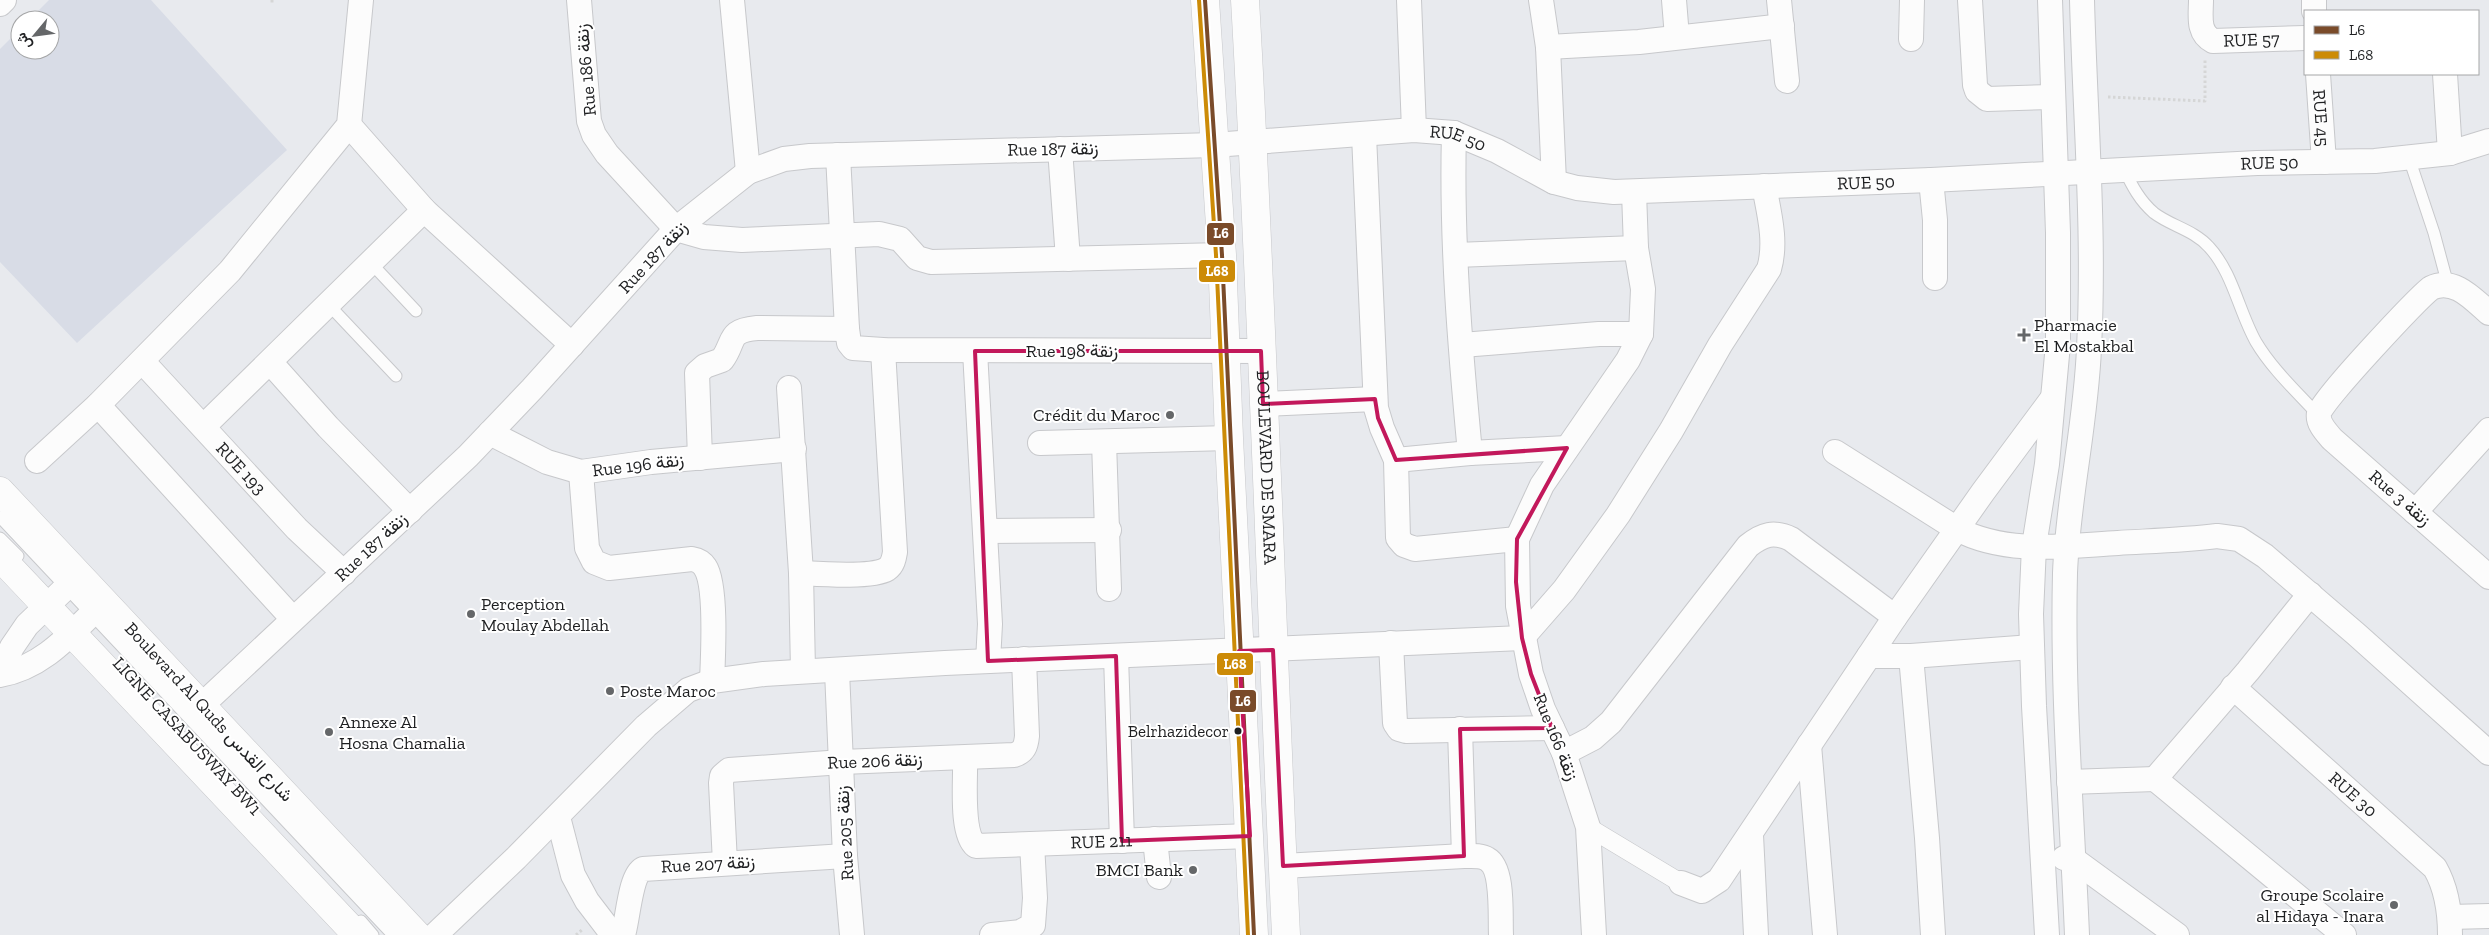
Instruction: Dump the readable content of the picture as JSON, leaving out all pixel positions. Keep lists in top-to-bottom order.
{
  "streets": {
    "street": [
      "RUE 57",
      "Rue 186 زنقة",
      "RUE 45",
      "RUE 50",
      "Rue 187 زنقة",
      "Rue 198 زنقة",
      "Rue 196 زنقة",
      "BOULEVARD DE SMARA",
      "RUE 193",
      "Rue 3 زنقة",
      "Boulevard Al Quds شارع القدس",
      "Rue 166 زنقة",
      "Rue 206 زنقة",
      "RUE 30",
      "Rue 205 زنقة",
      "RUE 211",
      "Rue 207 زنقة"
    ],
    "lane": ["LIGNE CASABUSWAY BW1"]
  },
  "crossings": [
    ["Rue 186 زنقة", "Rue 187 زنقة"],
    ["RUE 45", "RUE 50"],
    ["RUE 50", "Rue 187 زنقة"],
    ["RUE 50", "BOULEVARD DE SMARA"],
    ["Rue 187 زنقة", "Rue 196 زنقة"],
    ["Rue 187 زنقة", "BOULEVARD DE SMARA"],
    ["Rue 187 زنقة", "RUE 193"],
    ["Rue 187 زنقة", "Boulevard Al Quds شارع القدس"],
    ["Rue 198 زنقة", "Rue 196 زنقة"],
    ["Rue 198 زنقة", "BOULEVARD DE SMARA"],
    ["BOULEVARD DE SMARA", "RUE 211"],
    ["Boulevard Al Quds شارع القدس", "LIGNE CASABUSWAY BW1"],
    ["Rue 206 زنقة", "Rue 205 زنقة"],
    ["Rue 206 زنقة", "RUE 211"],
    ["Rue 206 زنقة", "Rue 207 زنقة"],
    ["Rue 205 زنقة", "Rue 207 زنقة"]
  ],
  "places": {
    "health": ["Pharmacie El Mostakbal"],
    "other": [
      "Crédit du Maroc",
      "Perception Moulay Abdellah",
      "Poste Maroc",
      "Belrhazidecor",
      "Annexe Al Hosna Chamalia",
      "BMCI Bank",
      "Groupe Scolaire al Hidaya - Inara"
    ]
  },
  "lines": ["transit line L6", "transit line L68"],
  "legend": ["L6", "L68"],
  "north": "bottom left"
}
